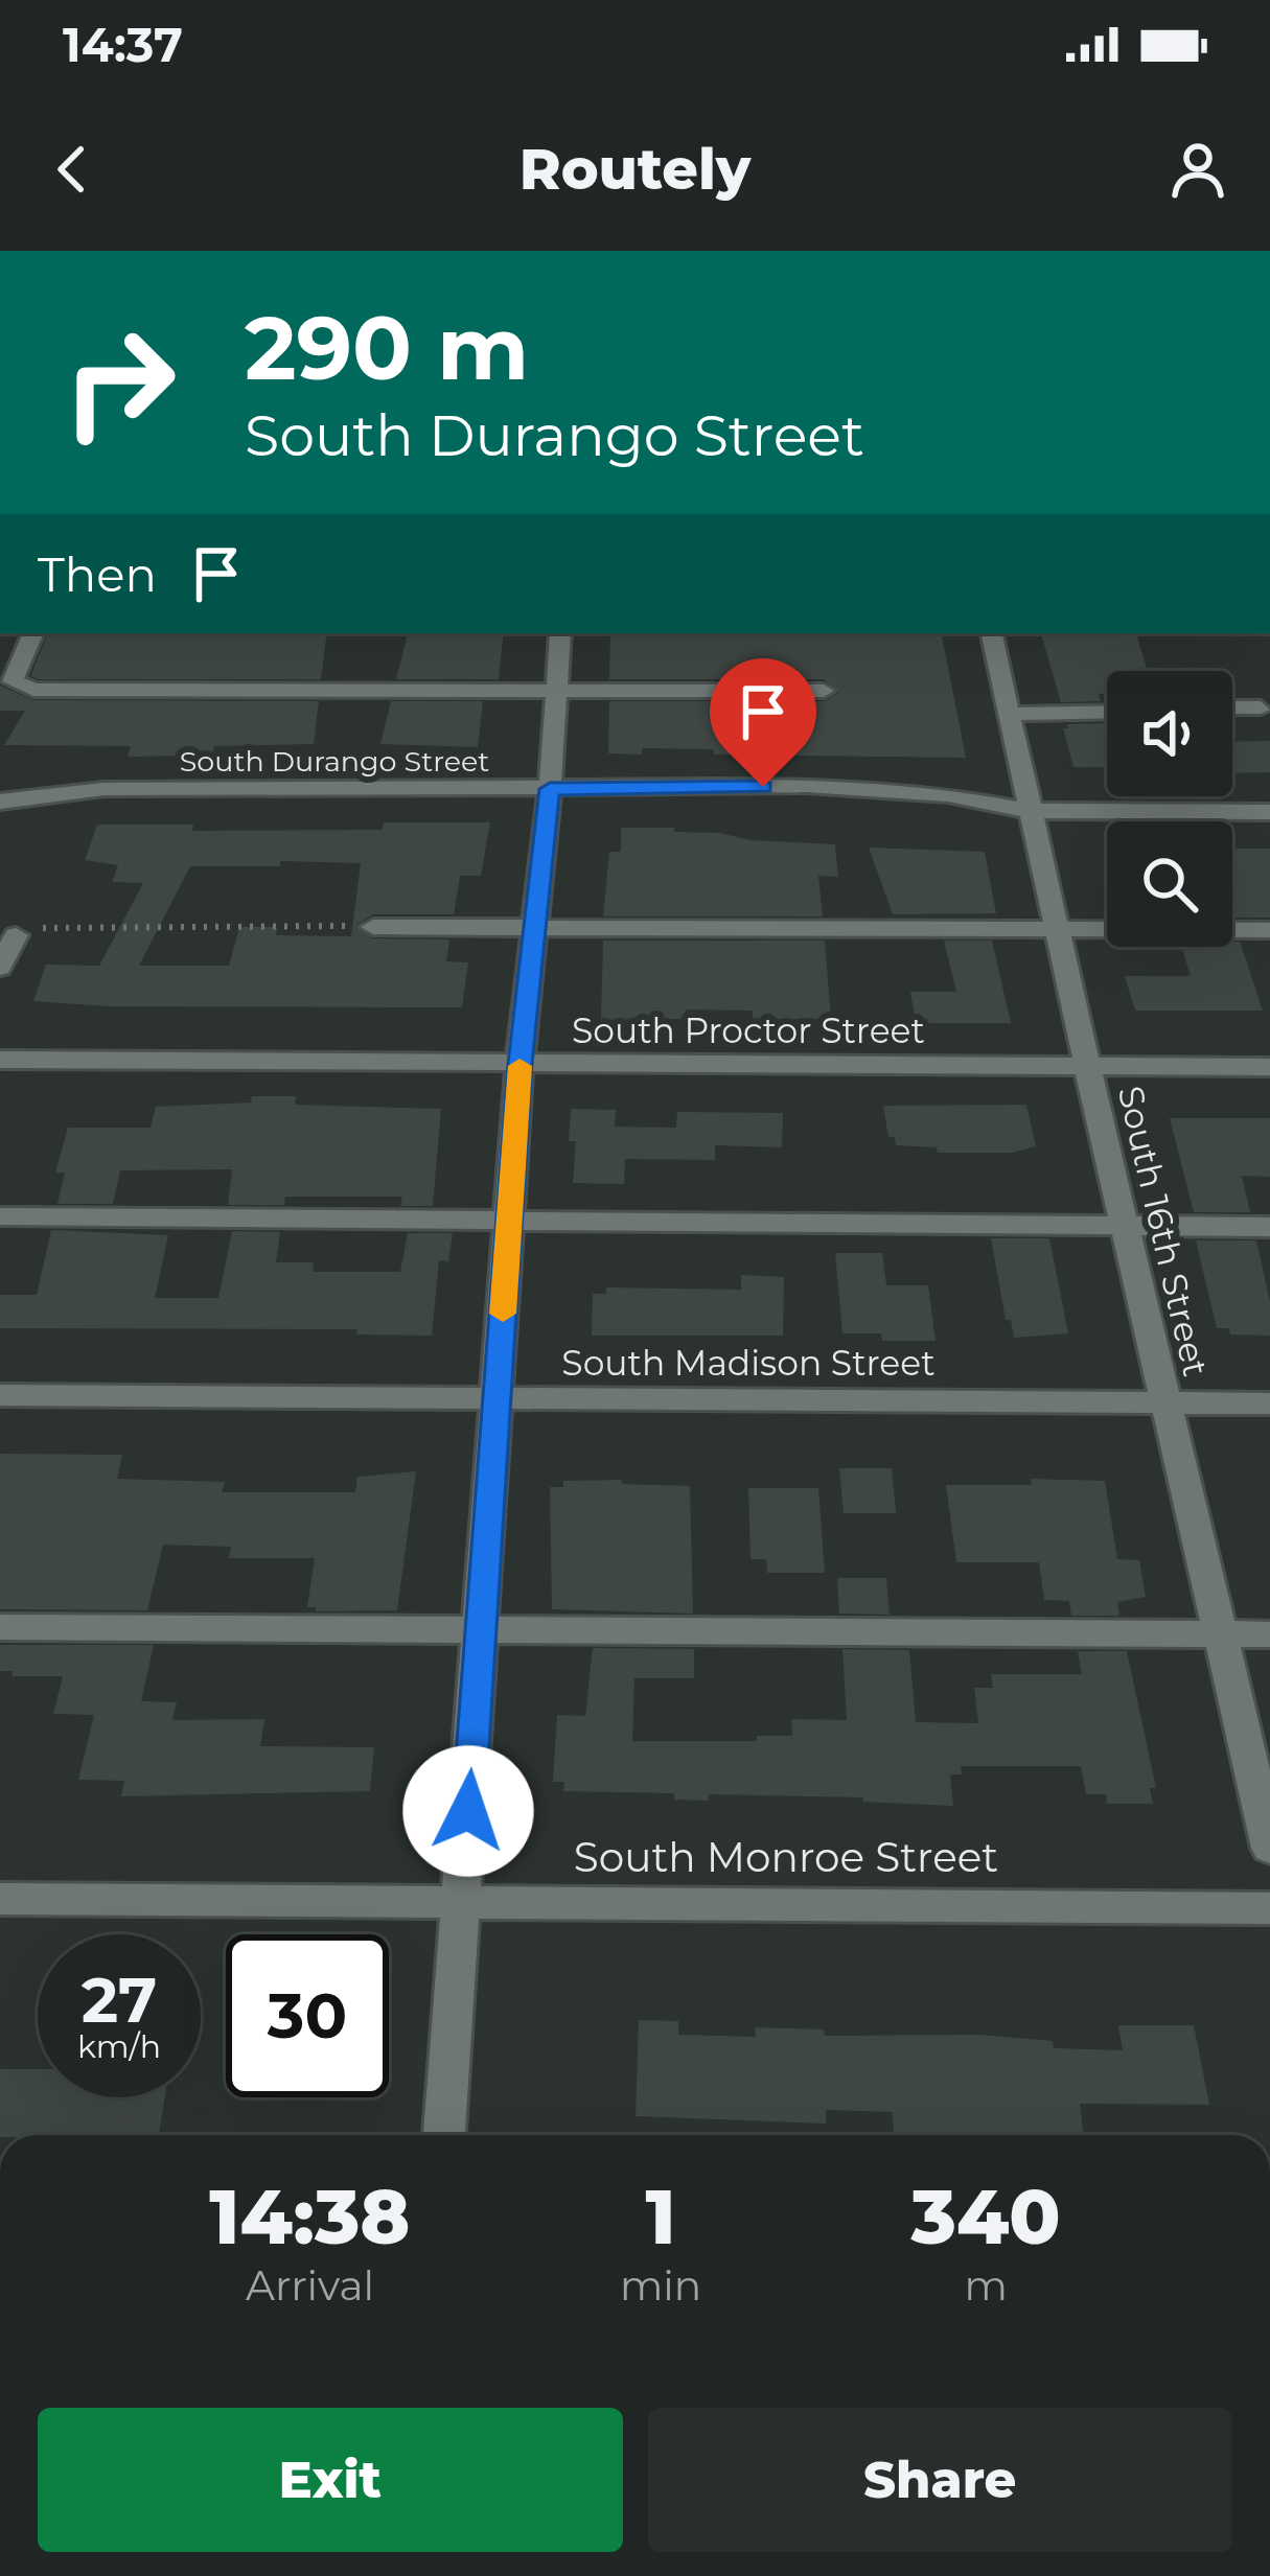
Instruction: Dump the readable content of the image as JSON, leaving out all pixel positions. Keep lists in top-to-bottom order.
{
  "streets": {
    "street": [
      "South Durango Street",
      "South Proctor Street",
      "South 16th Street",
      "South Madison Street",
      "South Monroe Street"
    ]
  },
  "crossings": [
    ["South Durango Street", "South 16th Street"],
    ["South Proctor Street", "South 16th Street"],
    ["South 16th Street", "South Madison Street"]
  ],
  "page": {
    "status": "14:37",
    "header": "Routely",
    "turn": ["290 m", "South Durango Street"],
    "then": "Then",
    "speed": "27 km/h",
    "limit": "30",
    "eta": [
      "14:38",
      "Arrival",
      "1",
      "min",
      "340",
      "m"
    ],
    "buttons": ["Exit", "Share"]
  }
}
